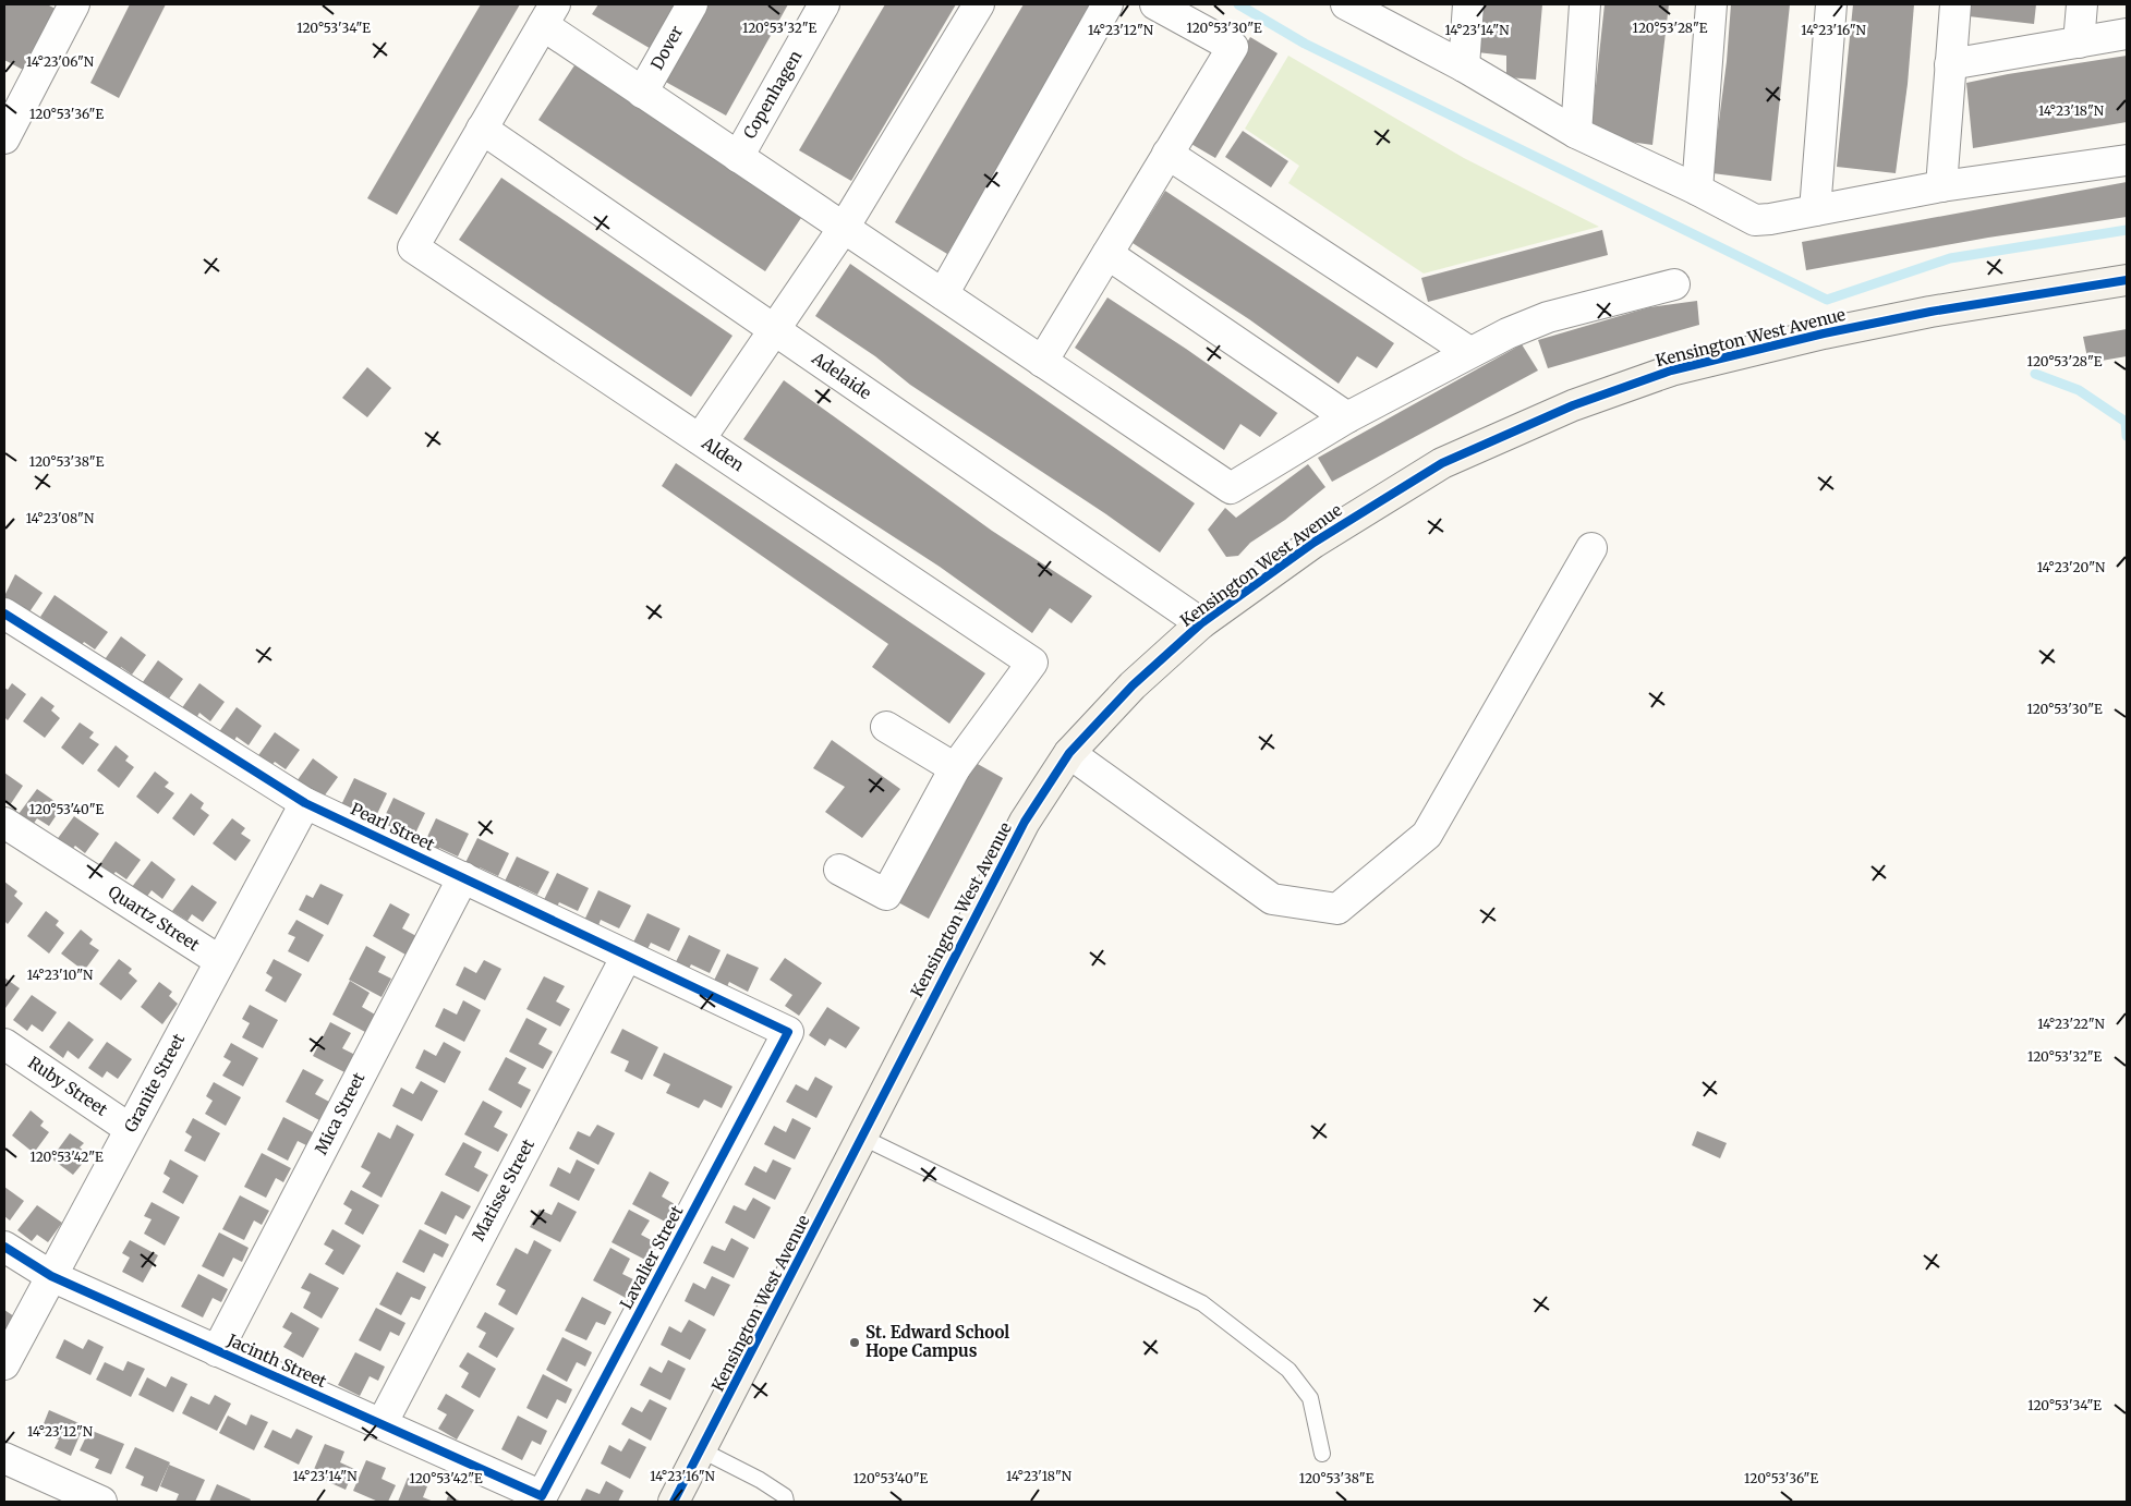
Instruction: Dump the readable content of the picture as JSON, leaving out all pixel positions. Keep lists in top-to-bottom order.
{
  "streets": {
    "street": [
      "Dover",
      "Copenhagen",
      "Kensington West Avenue",
      "Adelaide",
      "Alden",
      "Pearl Street",
      "Quartz Street",
      "Granite Street",
      "Ruby Street",
      "Mica Street",
      "Matisse Street",
      "Lavalier Street",
      "Jacinth Street"
    ]
  },
  "crossings": [
    ["Kensington West Avenue", "Adelaide"],
    ["Adelaide", "Alden"],
    ["Pearl Street", "Granite Street"],
    ["Pearl Street", "Mica Street"],
    ["Pearl Street", "Matisse Street"],
    ["Pearl Street", "Lavalier Street"],
    ["Quartz Street", "Granite Street"],
    ["Granite Street", "Ruby Street"],
    ["Granite Street", "Jacinth Street"],
    ["Mica Street", "Jacinth Street"],
    ["Matisse Street", "Jacinth Street"],
    ["Lavalier Street", "Jacinth Street"]
  ],
  "places": ["St. Edward School Hope Campus"],
  "coordinates": [
    "120°53'34\"E",
    "120°53'32\"E",
    "120°53'30\"E",
    "120°53'28\"E",
    "14°23'12\"N",
    "14°23'14\"N",
    "14°23'16\"N",
    "14°23'06\"N",
    "14°23'18\"N",
    "120°53'36\"E",
    "120°53'38\"E",
    "14°23'08\"N",
    "14°23'20\"N",
    "120°53'40\"E",
    "14°23'10\"N",
    "14°23'22\"N",
    "120°53'42\"E"
  ]
}
